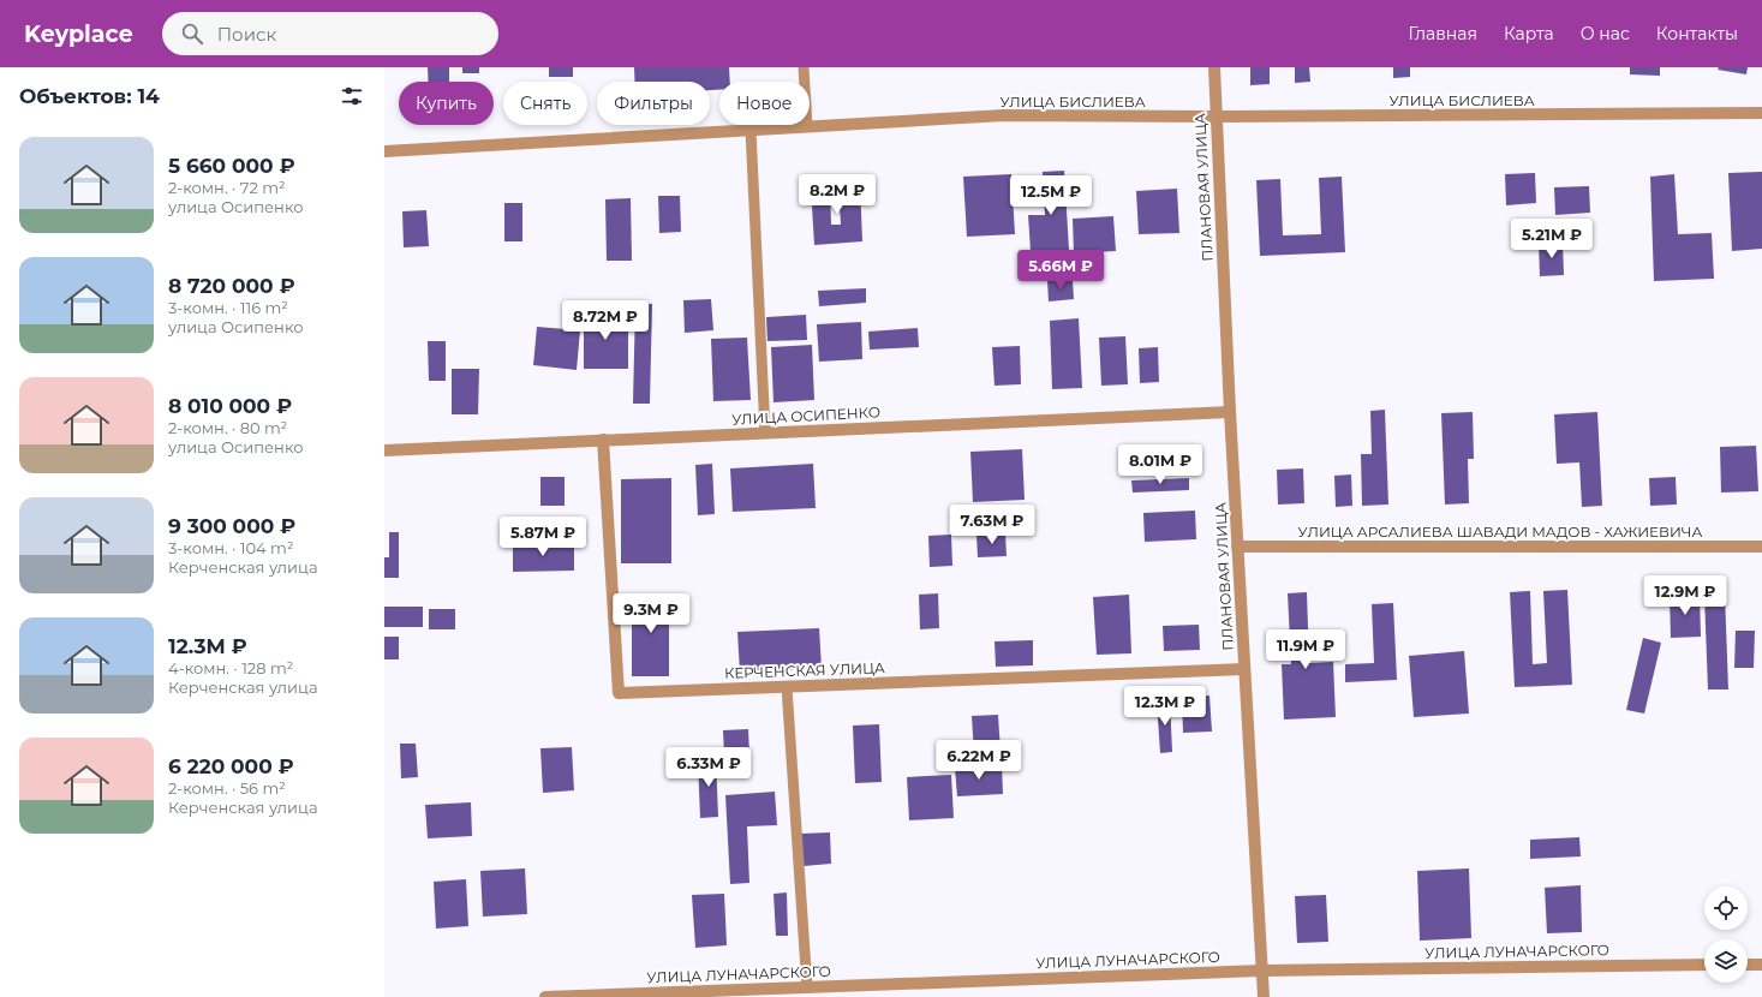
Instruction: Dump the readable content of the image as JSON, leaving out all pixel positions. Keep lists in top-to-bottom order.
{
  "streets": {
    "street": [
      "УЛИЦА БИСЛИЕВА",
      "ПЛАНОВАЯ УЛИЦА",
      "УЛИЦА ОСИПЕНКО",
      "УЛИЦА АРСАЛИЕВА ШАВАДИ МАДОВ - ХАЖИЕВИЧА",
      "КЕРЧЕНСКАЯ УЛИЦА",
      "УЛИЦА ЛУНАЧАРСКОГО"
    ]
  },
  "crossings": [
    ["УЛИЦА БИСЛИЕВА", "ПЛАНОВАЯ УЛИЦА"],
    ["ПЛАНОВАЯ УЛИЦА", "УЛИЦА ОСИПЕНКО"],
    ["ПЛАНОВАЯ УЛИЦА", "УЛИЦА АРСАЛИЕВА ШАВАДИ МАДОВ - ХАЖИЕВИЧА"],
    ["ПЛАНОВАЯ УЛИЦА", "КЕРЧЕНСКАЯ УЛИЦА"],
    ["ПЛАНОВАЯ УЛИЦА", "УЛИЦА ЛУНАЧАРСКОГО"],
    ["УЛИЦА ОСИПЕНКО", "КЕРЧЕНСКАЯ УЛИЦА"]
  ],
  "page": {
    "header": "Keyplace",
    "search": "Поиск",
    "nav": [
      "Главная",
      "Карта",
      "О нас",
      "Контакты"
    ],
    "heading": "Объектов: 14",
    "chip": [
      "Купить",
      "Снять",
      "Фильтры",
      "Новое"
    ],
    "list": [
      {
        "name": "5 660 000 ₽",
        "note": "2-комн. · 72 m² · улица Осипенко"
      },
      {
        "name": "8 720 000 ₽",
        "note": "3-комн. · 116 m² · улица Осипенко"
      },
      {
        "name": "8 010 000 ₽",
        "note": "2-комн. · 80 m² · улица Осипенко"
      },
      {
        "name": "9 300 000 ₽",
        "note": "3-комн. · 104 m² · Керченская улица"
      },
      {
        "name": "12.3M ₽",
        "note": "4-комн. · 128 m² · Керченская улица"
      },
      {
        "name": "6 220 000 ₽",
        "note": "2-комн. · 56 m² · Керченская улица"
      }
    ],
    "price": [
      "8.2M ₽",
      "12.5M ₽",
      "5.21M ₽",
      "5.66M ₽",
      "8.72M ₽",
      "8.01M ₽",
      "7.63M ₽",
      "5.87M ₽",
      "12.9M ₽",
      "9.3M ₽",
      "11.9M ₽",
      "12.3M ₽",
      "6.22M ₽",
      "6.33M ₽"
    ]
  }
}
